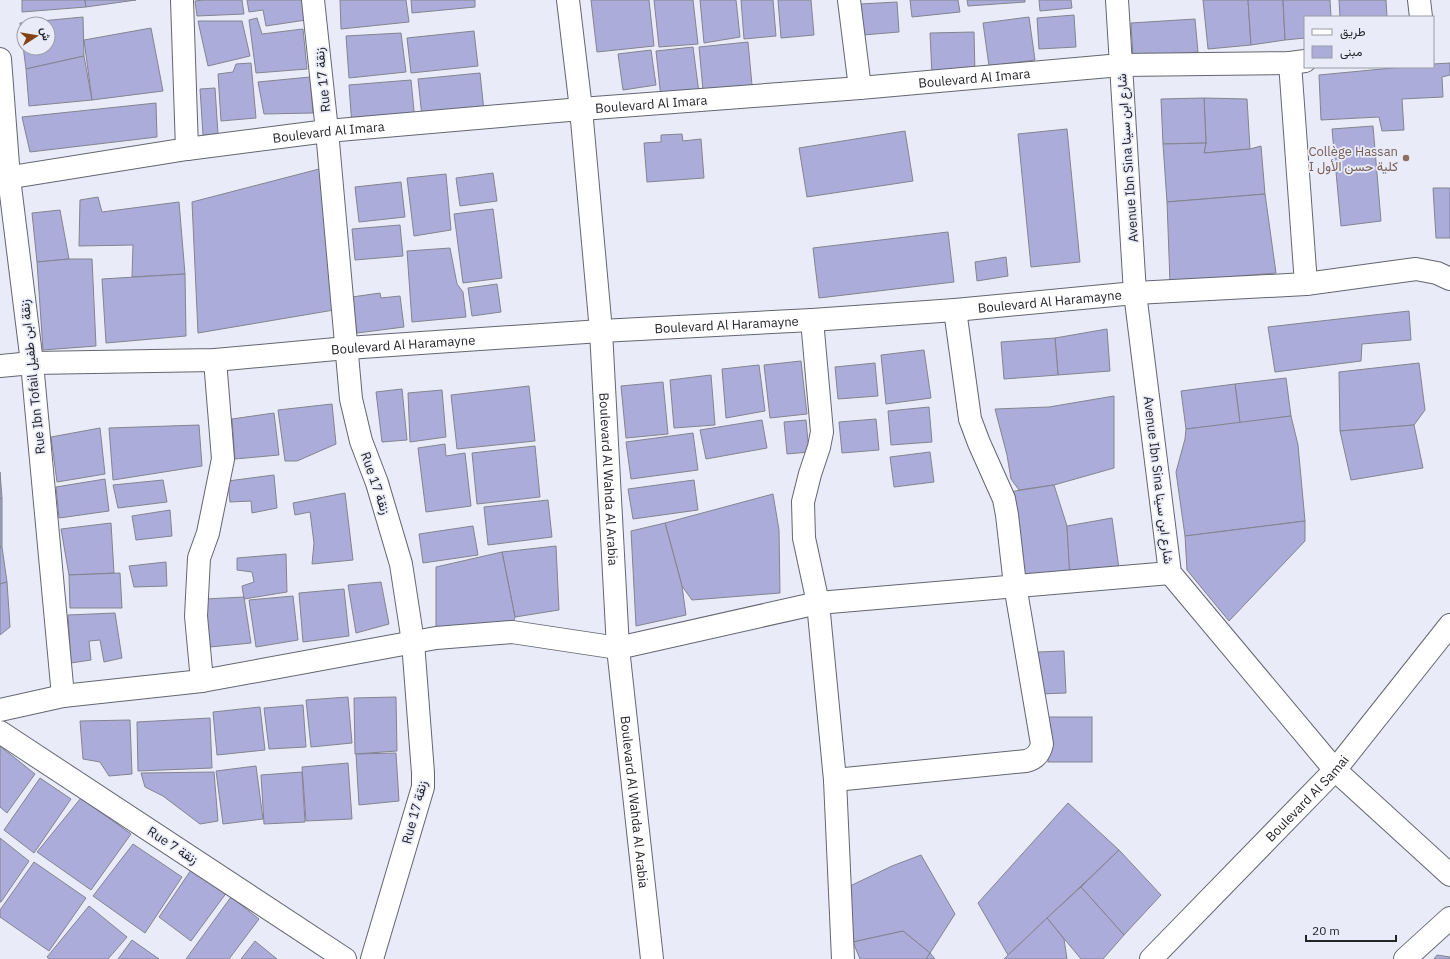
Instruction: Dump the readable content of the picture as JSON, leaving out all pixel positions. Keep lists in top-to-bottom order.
{
  "streets": {
    "street": [
      "Boulevard Al Imara",
      "Rue 17 زنقة",
      "Avenue Ibn Sina شارع ابن سينا",
      "Boulevard Al Haramayne",
      "Rue Ibn Tofail زنقة ابن طفيل",
      "Boulevard Al Wahda Al Arabia",
      "Boulevard Al Samai",
      "Rue 7 زنقة"
    ]
  },
  "crossings": [
    ["Boulevard Al Imara", "Rue 17 زنقة"],
    ["Boulevard Al Imara", "Avenue Ibn Sina شارع ابن سينا"],
    ["Boulevard Al Imara", "Rue Ibn Tofail زنقة ابن طفيل"],
    ["Boulevard Al Imara", "Boulevard Al Wahda Al Arabia"],
    ["Rue 17 زنقة", "Boulevard Al Haramayne"],
    ["Avenue Ibn Sina شارع ابن سينا", "Boulevard Al Haramayne"],
    ["Avenue Ibn Sina شارع ابن سينا", "Boulevard Al Samai"],
    ["Boulevard Al Haramayne", "Rue Ibn Tofail زنقة ابن طفيل"],
    ["Boulevard Al Haramayne", "Boulevard Al Wahda Al Arabia"]
  ],
  "places": ["Collège Hassan I كلية حسن الأول"],
  "legend": ["طريق", "مبنى"],
  "scale_bar": "20 m",
  "north": "right"
}
